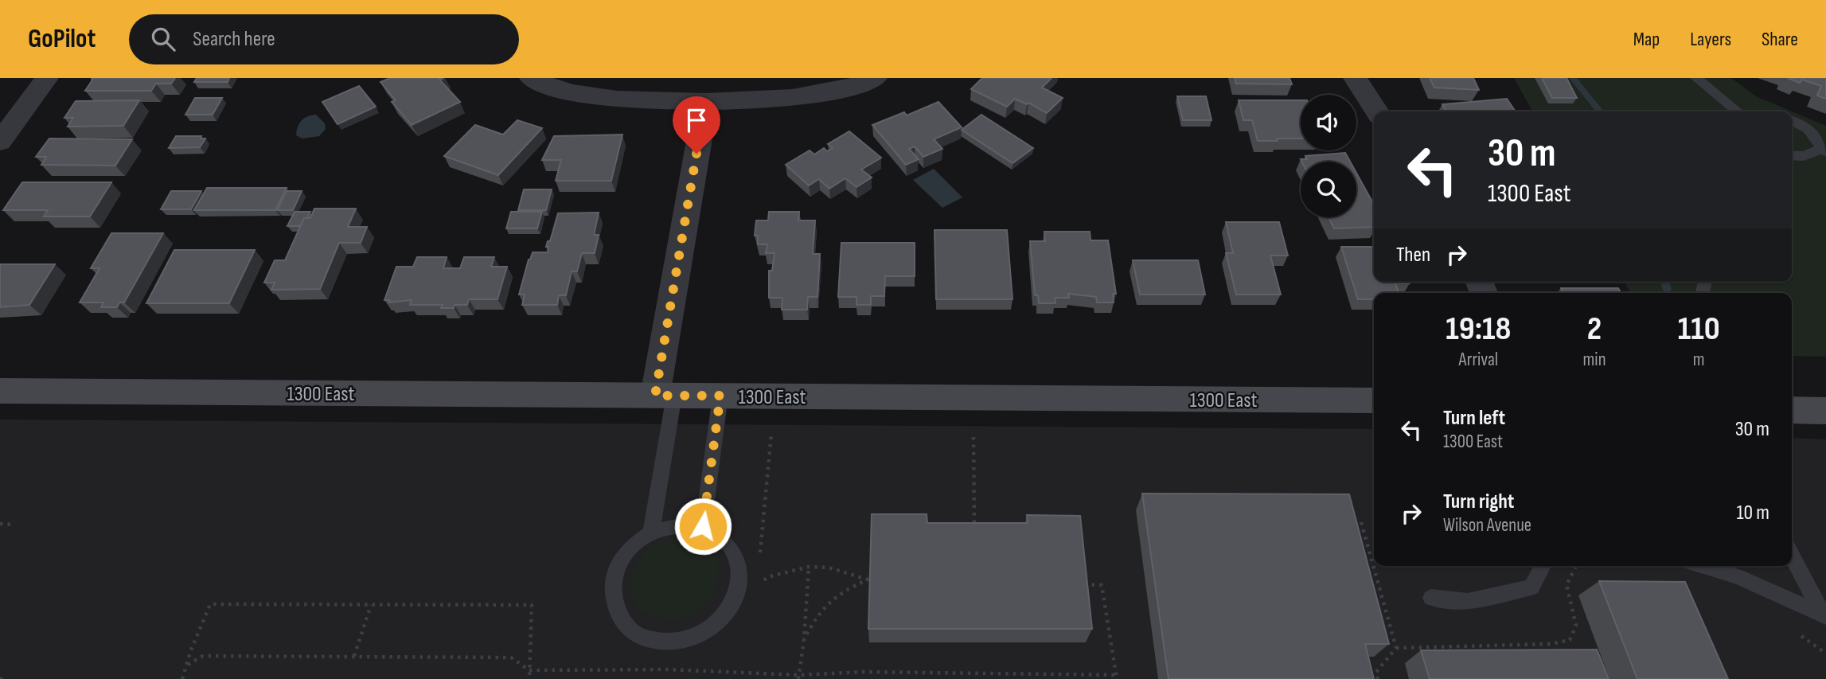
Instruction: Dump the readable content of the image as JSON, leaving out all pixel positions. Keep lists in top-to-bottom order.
{
  "streets": {
    "main road": ["1300 East"]
  },
  "page": {
    "header": "GoPilot",
    "search": "Search here",
    "nav": ["Map", "Layers", "Share"],
    "turn": ["30 m", "1300 East"],
    "then": "Then",
    "eta": [
      "19:18",
      "Arrival",
      "2",
      "min",
      "110",
      "m"
    ],
    "list": [
      {
        "name": "Turn left",
        "note": "1300 East",
        "value": "30 m"
      },
      {
        "name": "Turn right",
        "note": "Wilson Avenue",
        "value": "10 m"
      }
    ]
  }
}
